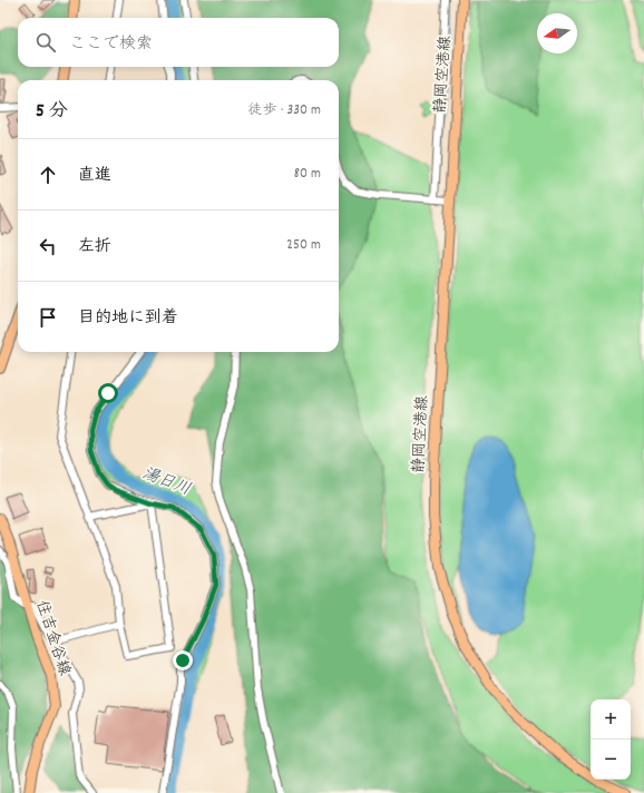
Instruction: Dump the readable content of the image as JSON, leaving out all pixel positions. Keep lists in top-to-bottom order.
{
  "streets": {
    "main road": ["静岡空港線", "住吉金谷線"]
  },
  "water": ["湯日川"],
  "north": "left",
  "page": {
    "search": "ここで検索",
    "heading": ["5 分", "徒歩 · 330 m"],
    "list": [
      ["直進", "80 m"],
      ["左折", "250 m"],
      "目的地に到着"
    ],
    "map_buttons": ["+", "−"]
  }
}
